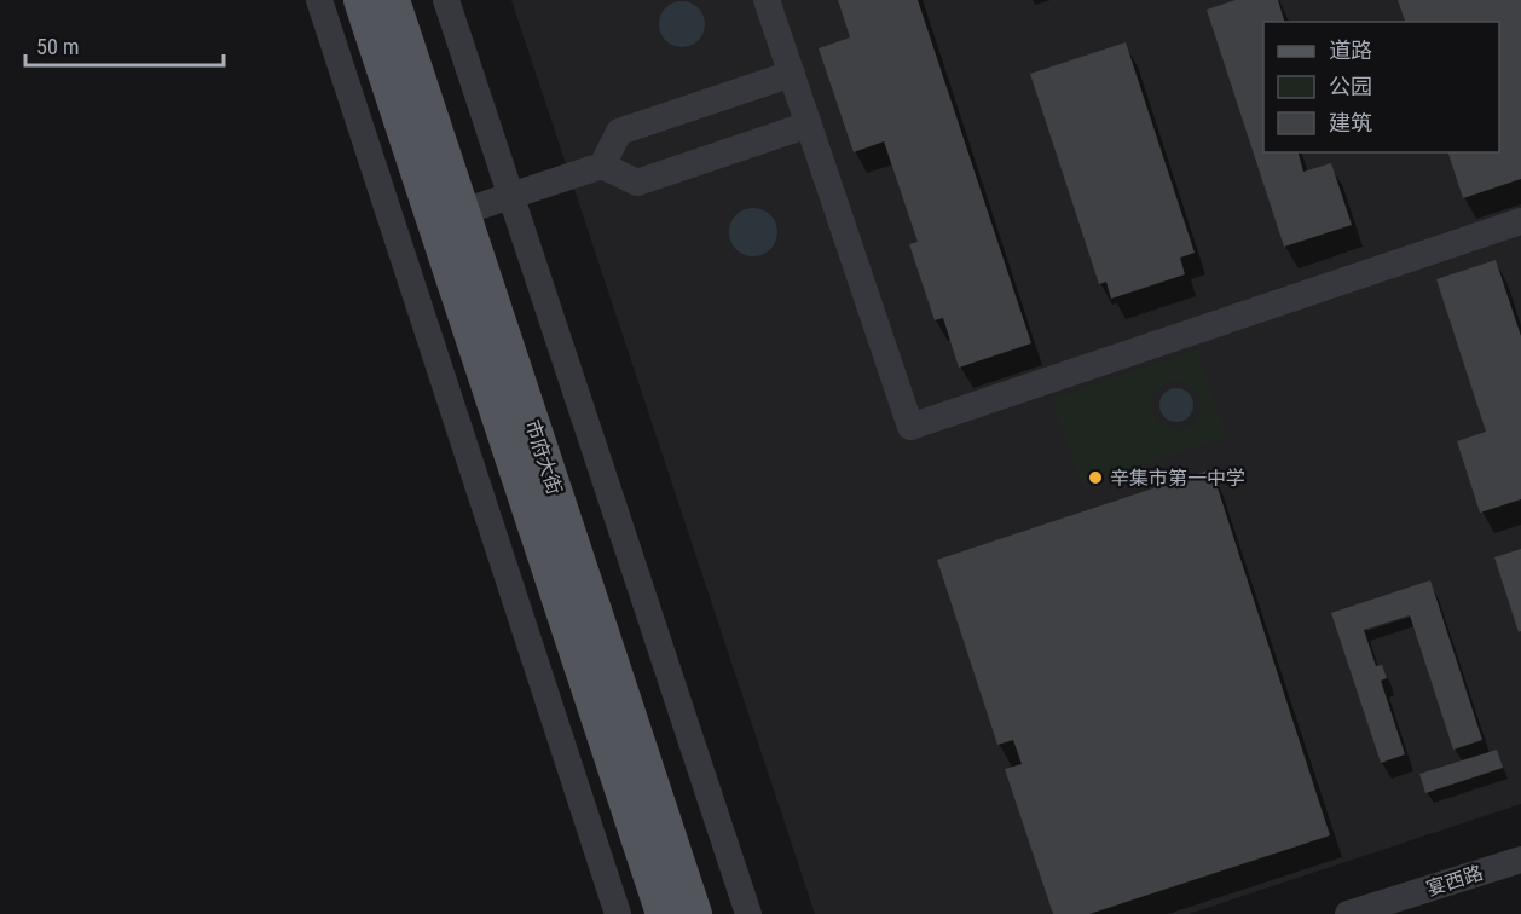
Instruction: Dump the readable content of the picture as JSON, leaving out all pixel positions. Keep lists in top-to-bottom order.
{
  "streets": {
    "main road": ["市府大街"],
    "street": ["宴西路"]
  },
  "places": ["辛集市第一中学"],
  "legend": ["道路", "公园", "建筑"],
  "scale_bar": "50 m"
}
